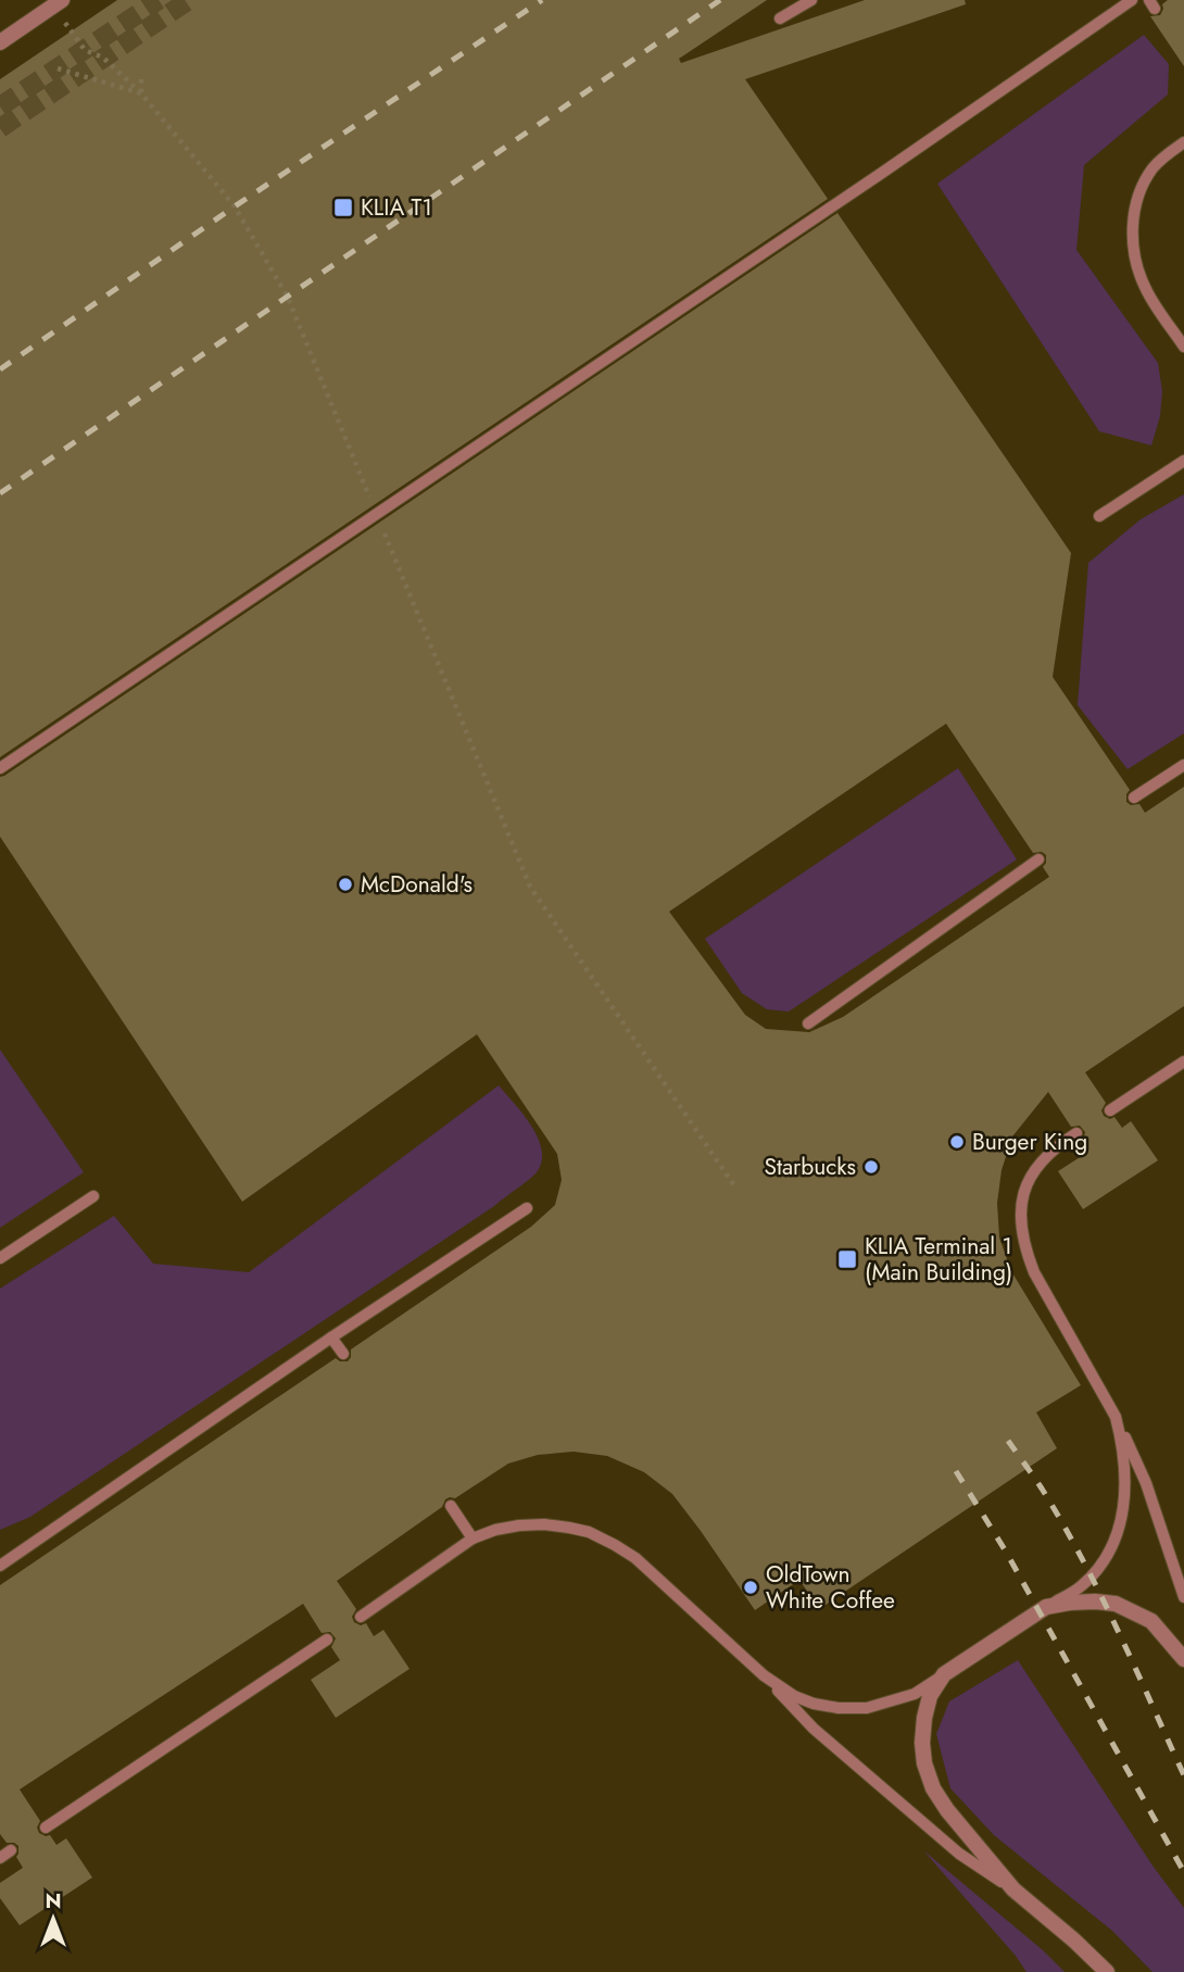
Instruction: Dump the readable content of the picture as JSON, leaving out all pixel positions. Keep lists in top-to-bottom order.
{
  "places": {
    "transit": ["KLIA T1", "KLIA Terminal 1 (Main Building)"],
    "other": [
      "McDonald's",
      "Burger King",
      "Starbucks",
      "OldTown White Coffee"
    ]
  },
  "north": "top"
}
